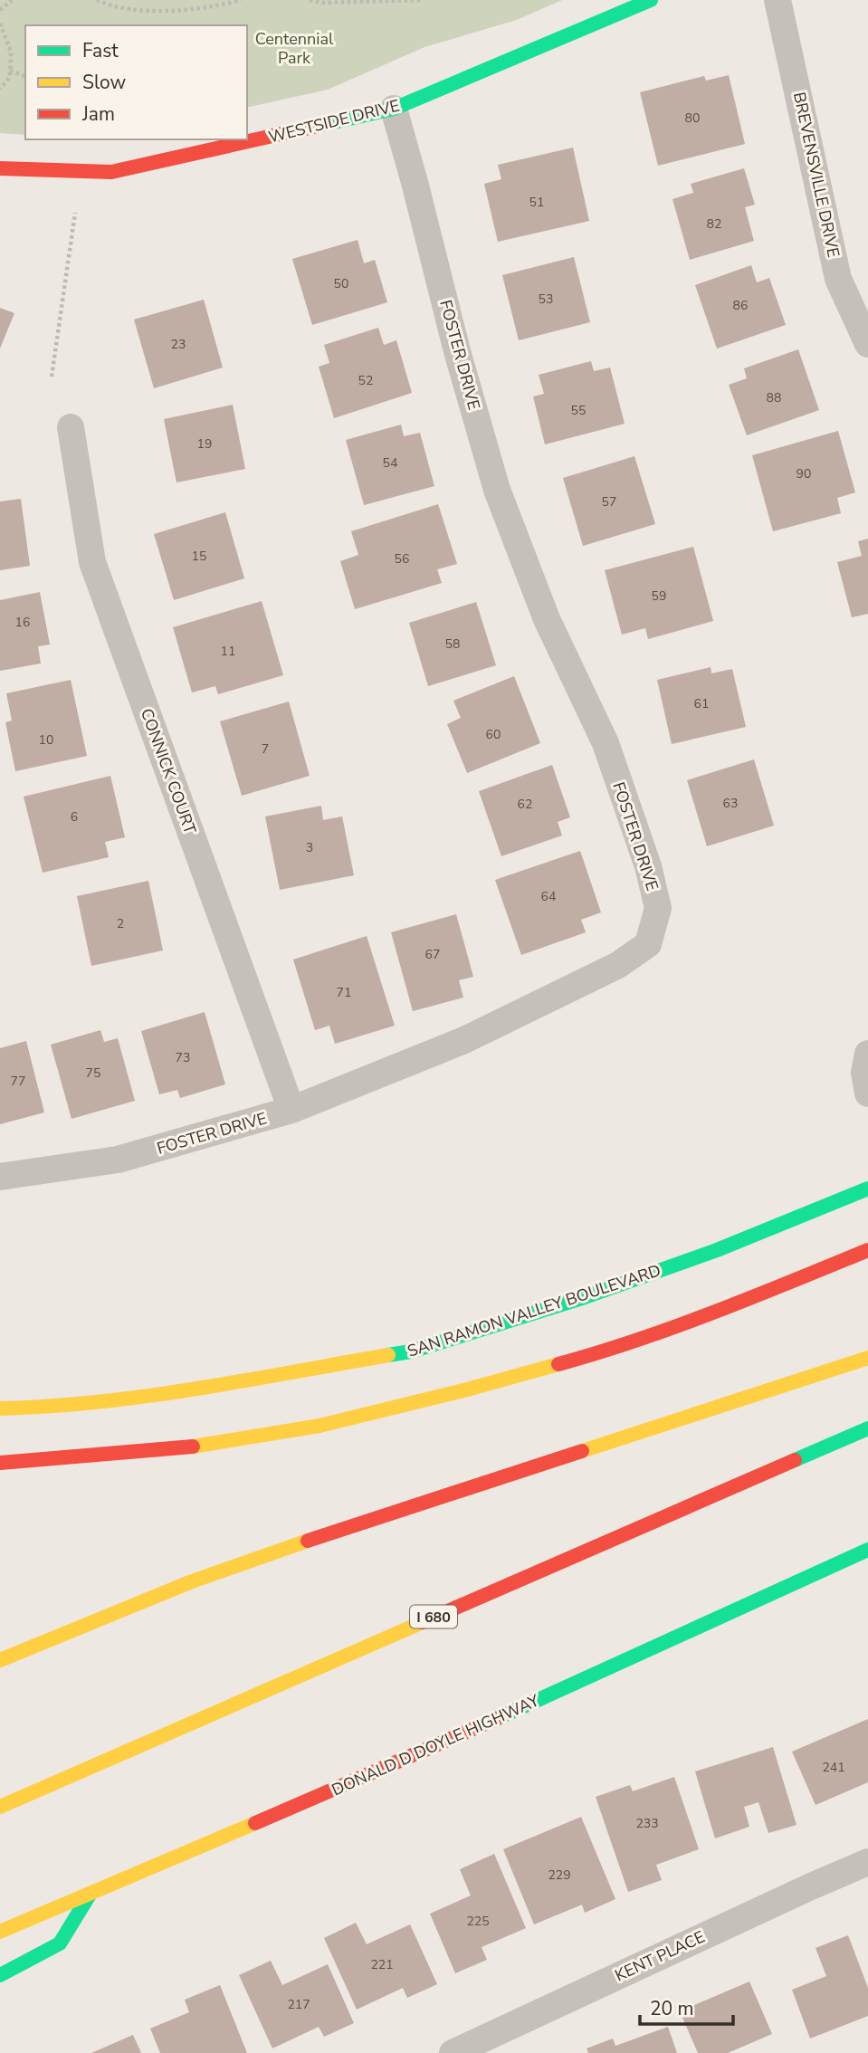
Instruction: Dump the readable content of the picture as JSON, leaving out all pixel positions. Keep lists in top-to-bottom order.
{
  "streets": {
    "main road": [
      "WESTSIDE DRIVE",
      "SAN RAMON VALLEY BOULEVARD",
      "I 680",
      "DONALD D DOYLE HIGHWAY"
    ],
    "street": [
      "BREVENSVILLE DRIVE",
      "FOSTER DRIVE",
      "CONNICK COURT",
      "KENT PLACE"
    ]
  },
  "crossings": [
    ["WESTSIDE DRIVE", "FOSTER DRIVE"],
    ["FOSTER DRIVE", "CONNICK COURT"]
  ],
  "parks": ["Centennial Park"],
  "house_numbers": [
    "80",
    "51",
    "82",
    "50",
    "53",
    "86",
    "23",
    "52",
    "88",
    "55",
    "19",
    "54",
    "90",
    "57",
    "15",
    "56",
    "59",
    "16",
    "58",
    "11",
    "61",
    "60",
    "10",
    "7",
    "63",
    "62",
    "6",
    "3",
    "64",
    "2",
    "67",
    "71",
    "73",
    "75",
    "77",
    "241",
    "233",
    "229",
    "225",
    "221",
    "217"
  ],
  "legend": ["Fast", "Slow", "Jam"],
  "scale_bar": "20 m"
}
